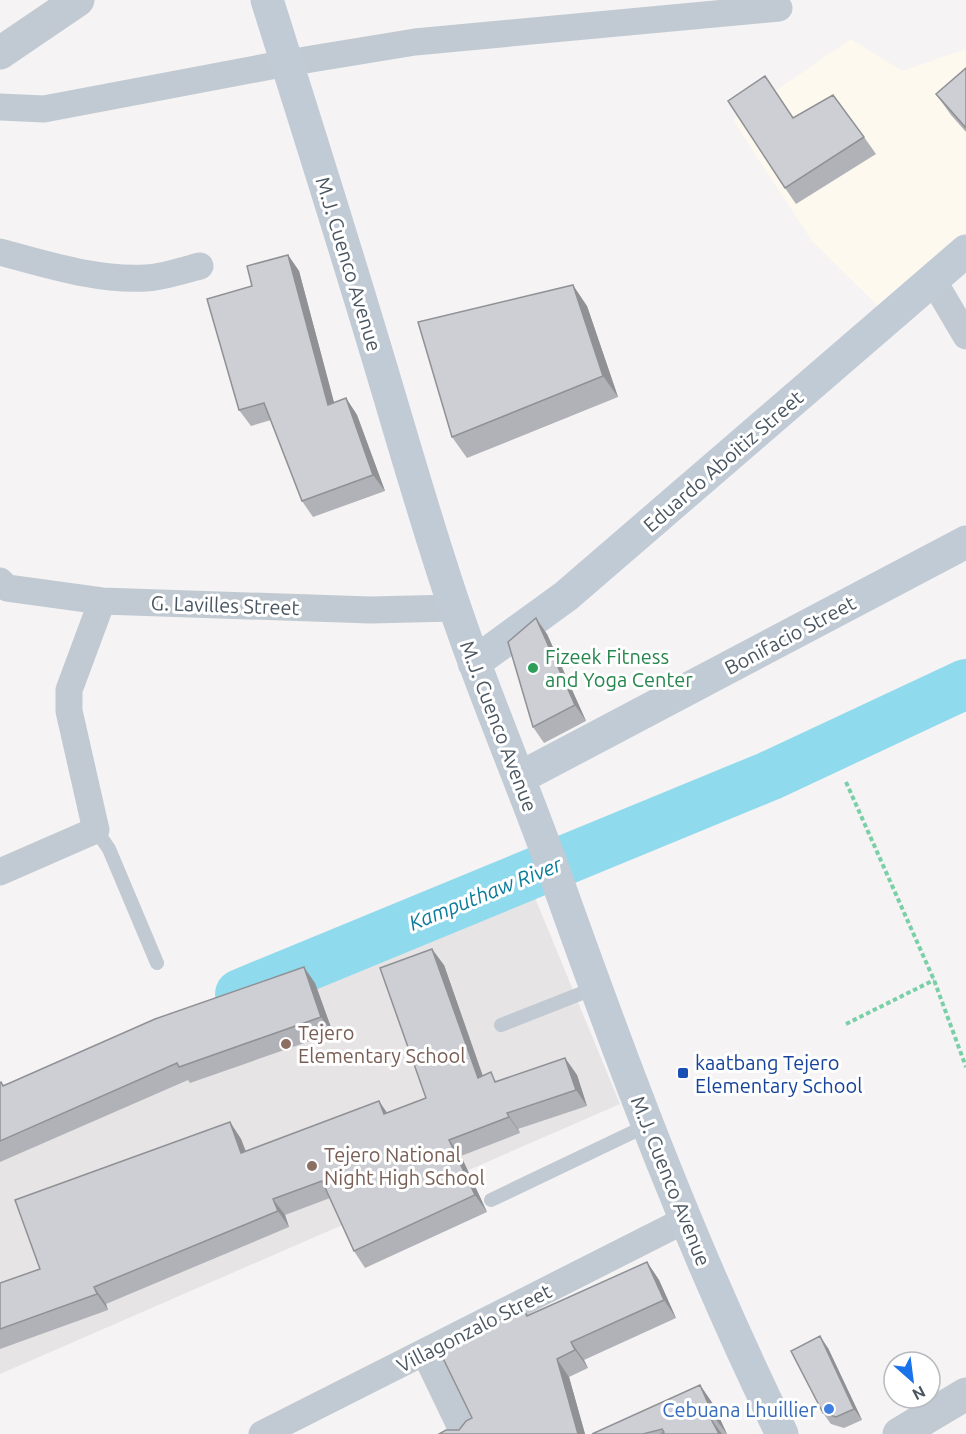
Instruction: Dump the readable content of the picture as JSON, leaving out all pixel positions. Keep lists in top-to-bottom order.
{
  "streets": {
    "main road": ["M.J. Cuenco Avenue", "Eduardo Aboitiz Street", "Bonifacio Street"],
    "street": ["G. Lavilles Street", "Villagonzalo Street"]
  },
  "crossings": [
    ["M.J. Cuenco Avenue", "Eduardo Aboitiz Street"],
    ["M.J. Cuenco Avenue", "G. Lavilles Street"],
    ["M.J. Cuenco Avenue", "Bonifacio Street"],
    ["M.J. Cuenco Avenue", "Villagonzalo Street"]
  ],
  "water": ["Kamputhaw River"],
  "places": {
    "other": [
      "Fizeek Fitness and Yoga Center",
      "Tejero Elementary School",
      "Tejero National Night High School",
      "Cebuana Lhuillier"
    ],
    "transit": ["kaatbang Tejero Elementary School"]
  },
  "north": "bottom right"
}
